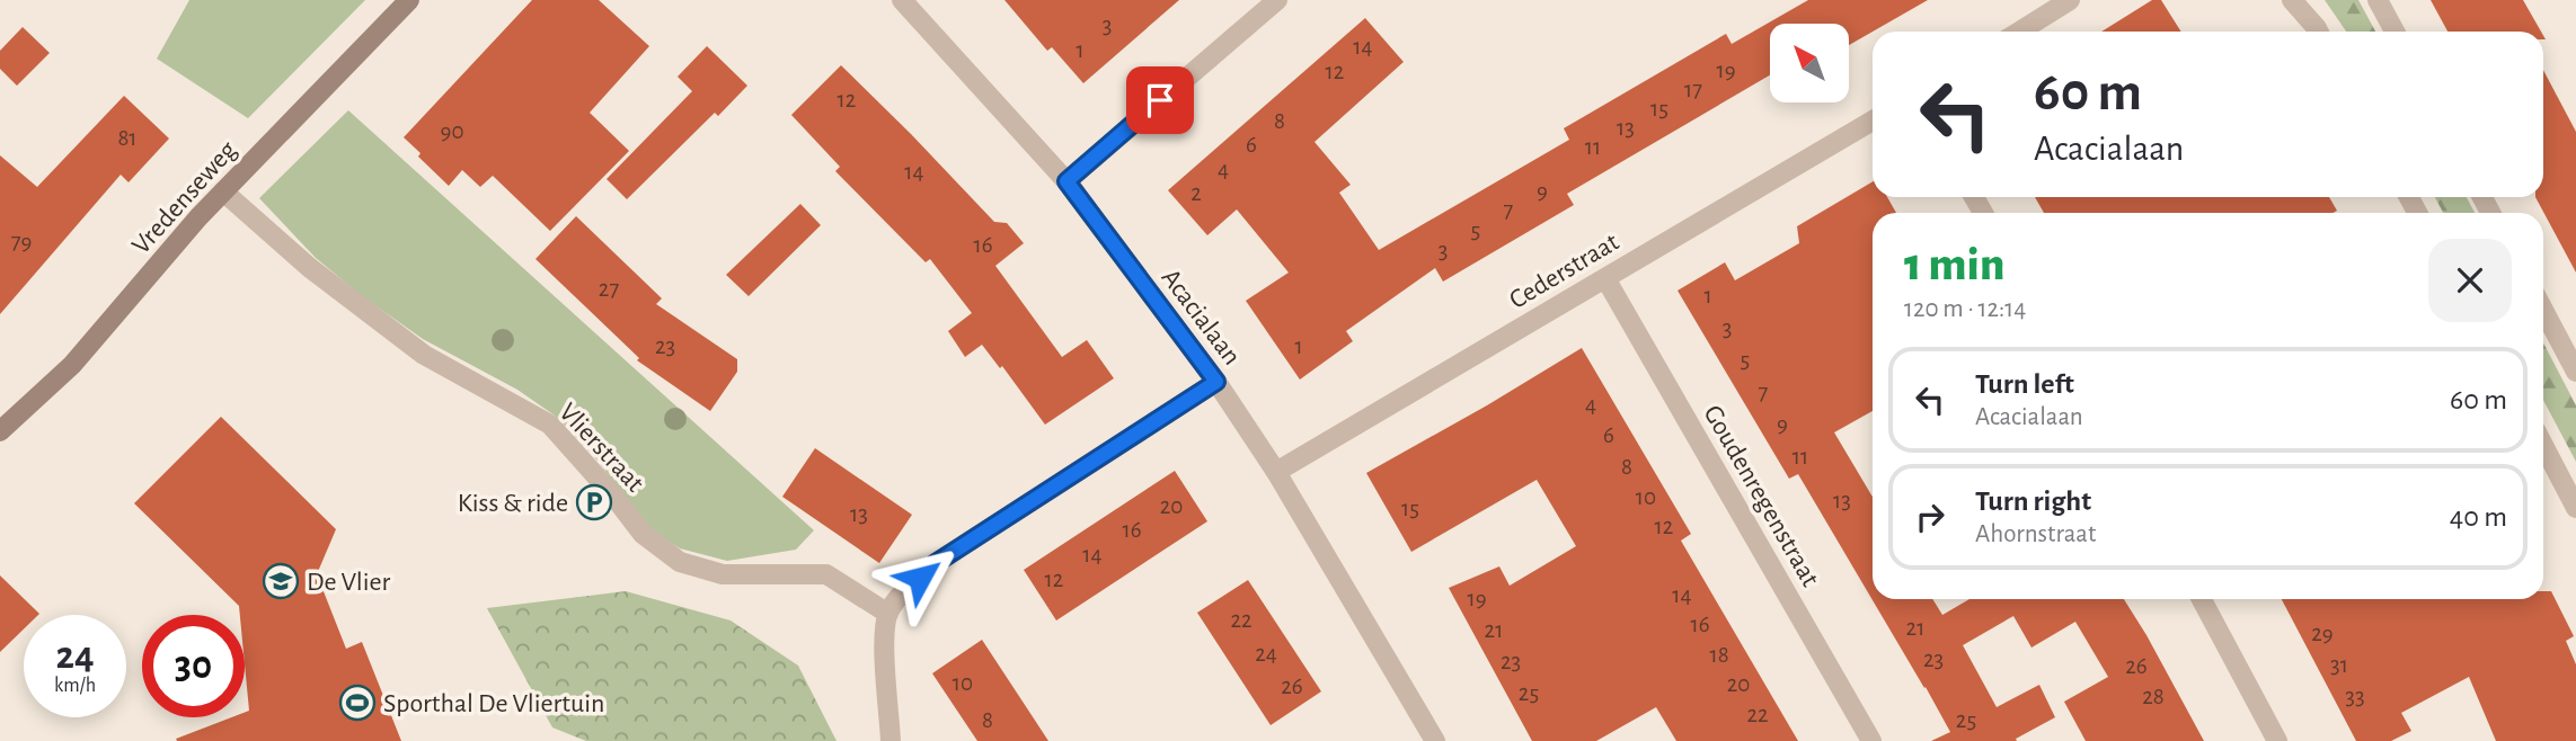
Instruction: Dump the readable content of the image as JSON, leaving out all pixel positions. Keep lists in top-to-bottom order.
{
  "streets": {
    "main road": ["Vredenseweg"],
    "street": [
      "Cederstraat",
      "Acacialaan",
      "Vlierstraat",
      "Goudenregenstraat"
    ]
  },
  "crossings": [
    ["Vredenseweg", "Vlierstraat"],
    ["Cederstraat", "Acacialaan"],
    ["Cederstraat", "Goudenregenstraat"]
  ],
  "places": {
    "parking": ["Kiss & ride"],
    "school or university": ["De Vlier"],
    "sports": ["Sporthal De Vliertuin"]
  },
  "house_numbers": [
    "3",
    "14",
    "1",
    "19",
    "12",
    "17",
    "12",
    "15",
    "8",
    "13",
    "90",
    "81",
    "6",
    "11",
    "4",
    "14",
    "9",
    "2",
    "7",
    "5",
    "79",
    "16",
    "3",
    "27",
    "1",
    "3",
    "23",
    "1",
    "5",
    "7",
    "4",
    "9",
    "6",
    "11",
    "8",
    "10",
    "13",
    "20",
    "15",
    "13",
    "12",
    "16",
    "14",
    "12",
    "14",
    "19",
    "22",
    "16",
    "21",
    "21",
    "29",
    "24",
    "18",
    "23",
    "23",
    "31",
    "26",
    "10",
    "20",
    "26",
    "25",
    "28",
    "33",
    "22",
    "8",
    "25"
  ],
  "north": "top left",
  "page": {
    "turn": ["60 m", "Acacialaan"],
    "heading": ["1 min", "120 m · 12:14"],
    "list": [
      {
        "name": "Turn left",
        "note": "Acacialaan",
        "value": "60 m"
      },
      {
        "name": "Turn right",
        "note": "Ahornstraat",
        "value": "40 m"
      }
    ],
    "speed": "24 km/h",
    "limit": "30"
  }
}
